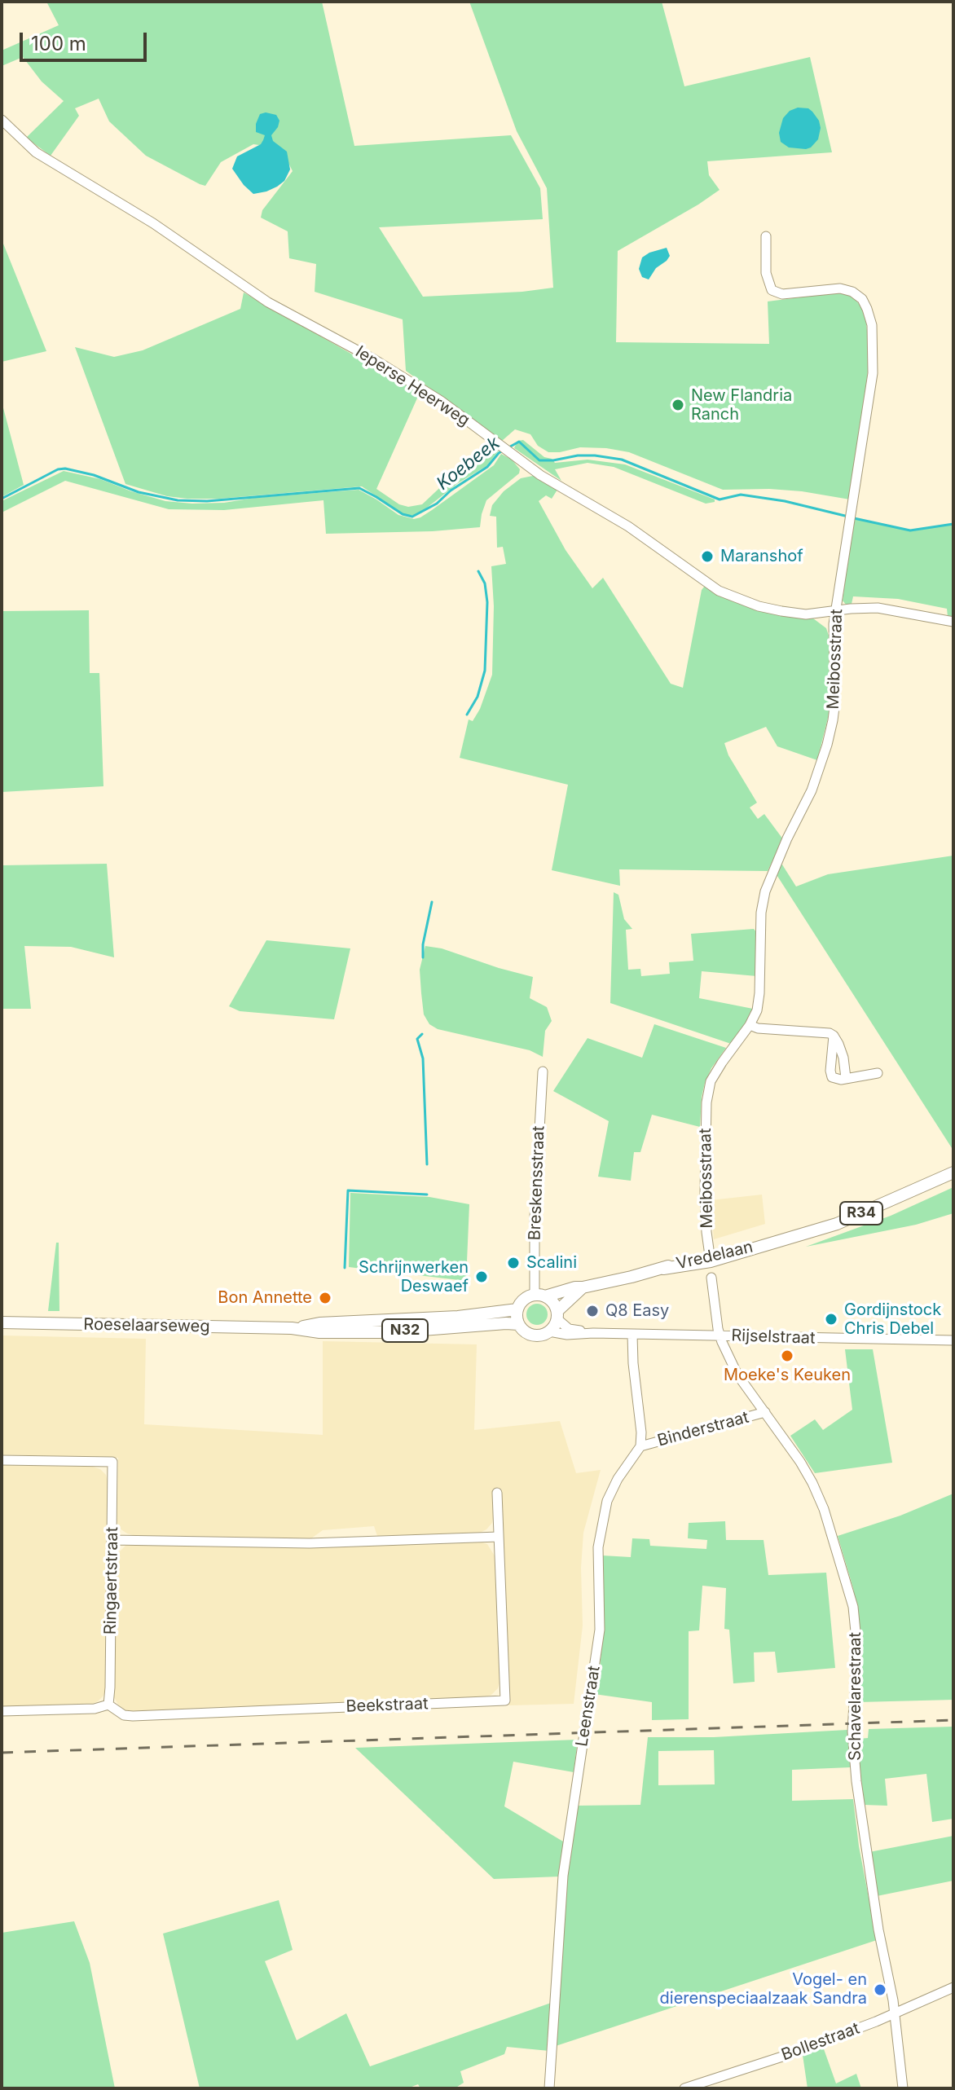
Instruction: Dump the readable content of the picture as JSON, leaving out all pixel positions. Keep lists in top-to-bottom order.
{
  "streets": {
    "main road": [
      "R34",
      "Vredelaan",
      "Roeselaarseweg",
      "N32"
    ],
    "street": [
      "Ieperse Heerweg",
      "Meibosstraat",
      "Breskensstraat",
      "Rijselstraat",
      "Binderstraat",
      "Ringaertstraat",
      "Schavelarestraat",
      "Beekstraat",
      "Leenstraat",
      "Bollestraat"
    ]
  },
  "crossings": [
    ["Ieperse Heerweg", "Meibosstraat"],
    ["Meibosstraat", "Vredelaan"],
    ["Breskensstraat", "Vredelaan"],
    ["Breskensstraat", "Roeselaarseweg"],
    ["Breskensstraat", "N32"],
    ["Breskensstraat", "Rijselstraat"],
    ["Vredelaan", "Roeselaarseweg"],
    ["Vredelaan", "N32"],
    ["Vredelaan", "Rijselstraat"],
    ["Roeselaarseweg", "N32"],
    ["Roeselaarseweg", "Rijselstraat"],
    ["N32", "Rijselstraat"],
    ["Rijselstraat", "Schavelarestraat"],
    ["Binderstraat", "Schavelarestraat"],
    ["Binderstraat", "Leenstraat"],
    ["Ringaertstraat", "Beekstraat"],
    ["Schavelarestraat", "Bollestraat"]
  ],
  "water": ["Koebeek"],
  "places": [
    "New Flandria Ranch",
    "Maranshof",
    "Scalini",
    "Schrijnwerken Deswaef",
    "Bon Annette",
    "Q8 Easy",
    "Gordijnstock Chris Debel",
    "Moeke's Keuken",
    "Vogel- en dierenspeciaalzaak Sandra"
  ],
  "scale_bar": "100 m"
}
